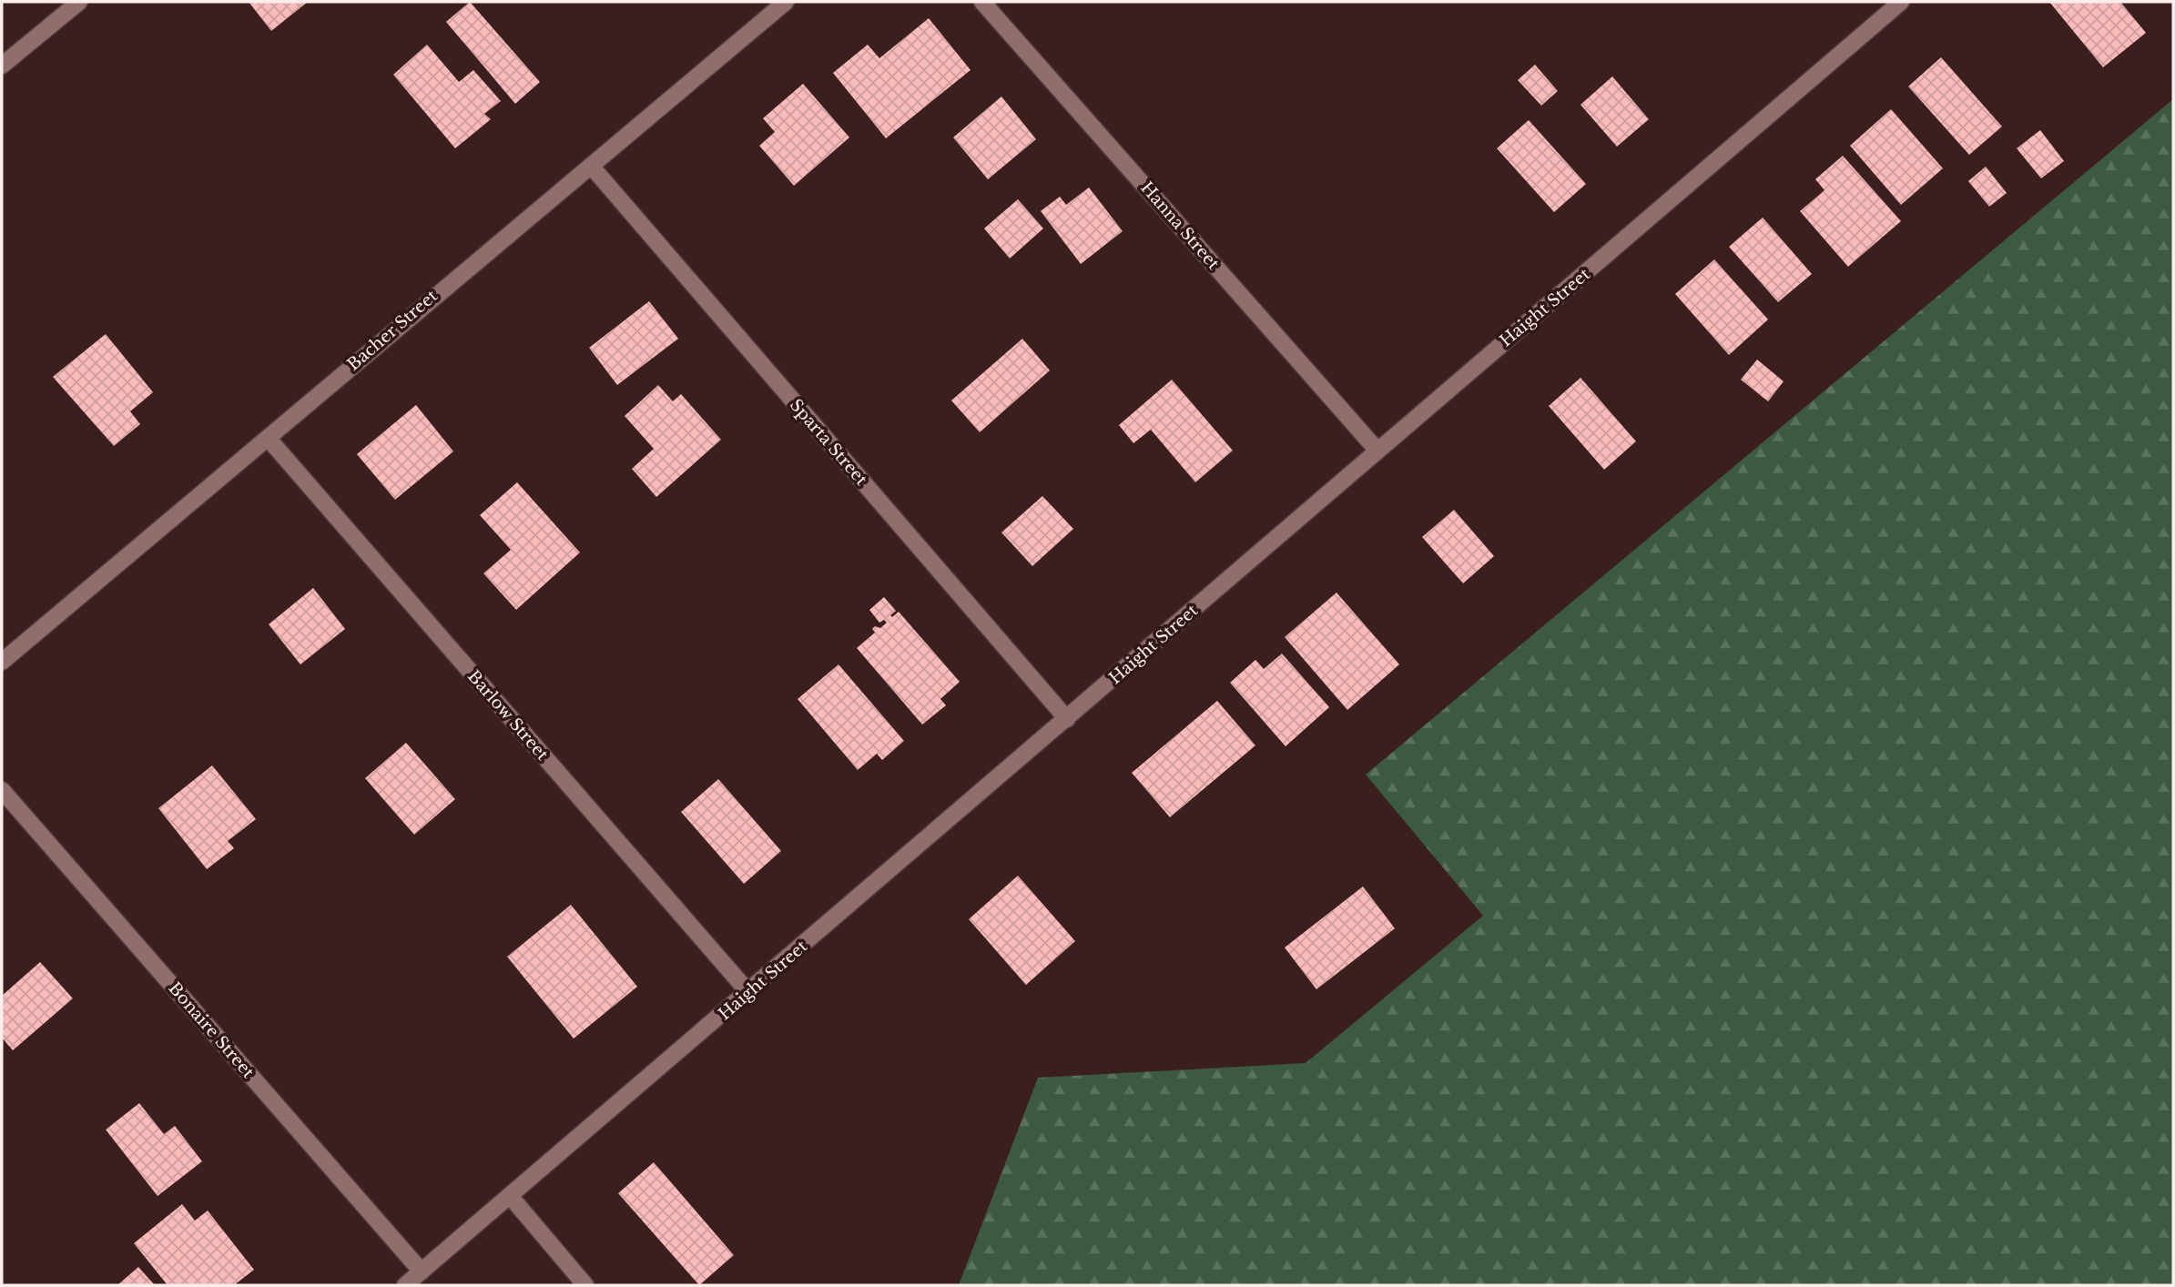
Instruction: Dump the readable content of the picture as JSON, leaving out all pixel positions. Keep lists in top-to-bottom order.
{
  "streets": {
    "street": [
      "Hanna Street",
      "Haight Street",
      "Bacher Street",
      "Sparta Street",
      "Barlow Street",
      "Bonaire Street"
    ]
  },
  "crossings": [
    ["Hanna Street", "Haight Street"],
    ["Haight Street", "Sparta Street"],
    ["Haight Street", "Barlow Street"],
    ["Haight Street", "Bonaire Street"],
    ["Bacher Street", "Sparta Street"],
    ["Bacher Street", "Barlow Street"]
  ]
}
